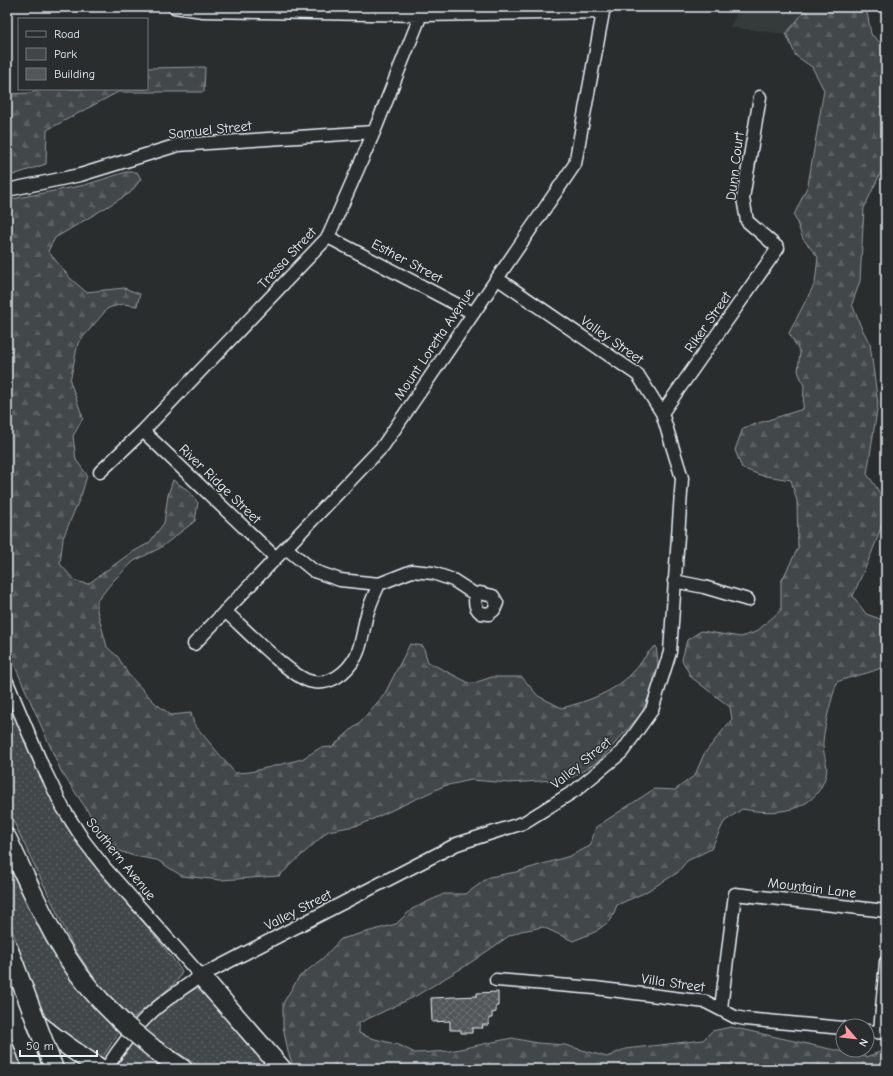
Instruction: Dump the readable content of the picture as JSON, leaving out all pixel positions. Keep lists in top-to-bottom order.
{
  "streets": {
    "street": [
      "Samuel Street",
      "Dunn Court",
      "Tressa Street",
      "Esther Street",
      "Riker Street",
      "Valley Street",
      "Mount Loretta Avenue",
      "River Ridge Street",
      "Southern Avenue",
      "Mountain Lane",
      "Villa Street"
    ]
  },
  "crossings": [
    ["Samuel Street", "Tressa Street"],
    ["Dunn Court", "Riker Street"],
    ["Tressa Street", "Esther Street"],
    ["Tressa Street", "River Ridge Street"],
    ["Esther Street", "Mount Loretta Avenue"],
    ["Riker Street", "Valley Street"],
    ["Valley Street", "Mount Loretta Avenue"],
    ["Valley Street", "Southern Avenue"],
    ["Mount Loretta Avenue", "River Ridge Street"],
    ["Mountain Lane", "Villa Street"]
  ],
  "legend": ["Road", "Park", "Building"],
  "scale_bar": "50 m",
  "north": "bottom right"
}
